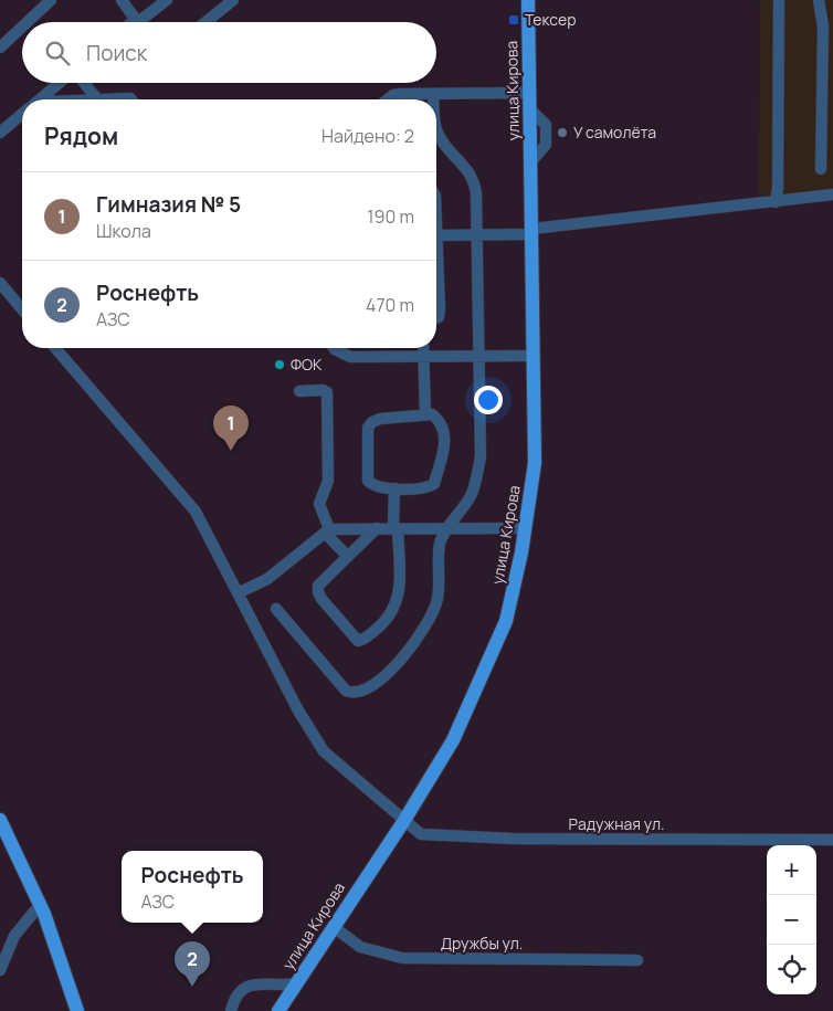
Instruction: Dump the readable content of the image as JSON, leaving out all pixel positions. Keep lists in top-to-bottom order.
{
  "streets": {
    "main road": ["улица Кирова"],
    "street": ["Радужная ул.", "Дружбы ул."]
  },
  "crossings": [
    ["улица Кирова", "Радужная ул."],
    ["улица Кирова", "Дружбы ул."]
  ],
  "places": {
    "transit": ["Тексер"],
    "other": ["У самолёта", "ФОК"]
  },
  "page": {
    "search": "Поиск",
    "heading": ["Рядом", "Найдено: 2"],
    "list": [
      {
        "mark": "1",
        "name": "Гимназия № 5",
        "note": "Школа",
        "value": "190 m"
      },
      {
        "mark": "2",
        "name": "Роснефть",
        "note": "АЗС",
        "value": "470 m"
      }
    ],
    "pins": ["1", "2"],
    "map_buttons": ["+", "−"],
    "popup": ["Роснефть", "АЗС"]
  }
}
